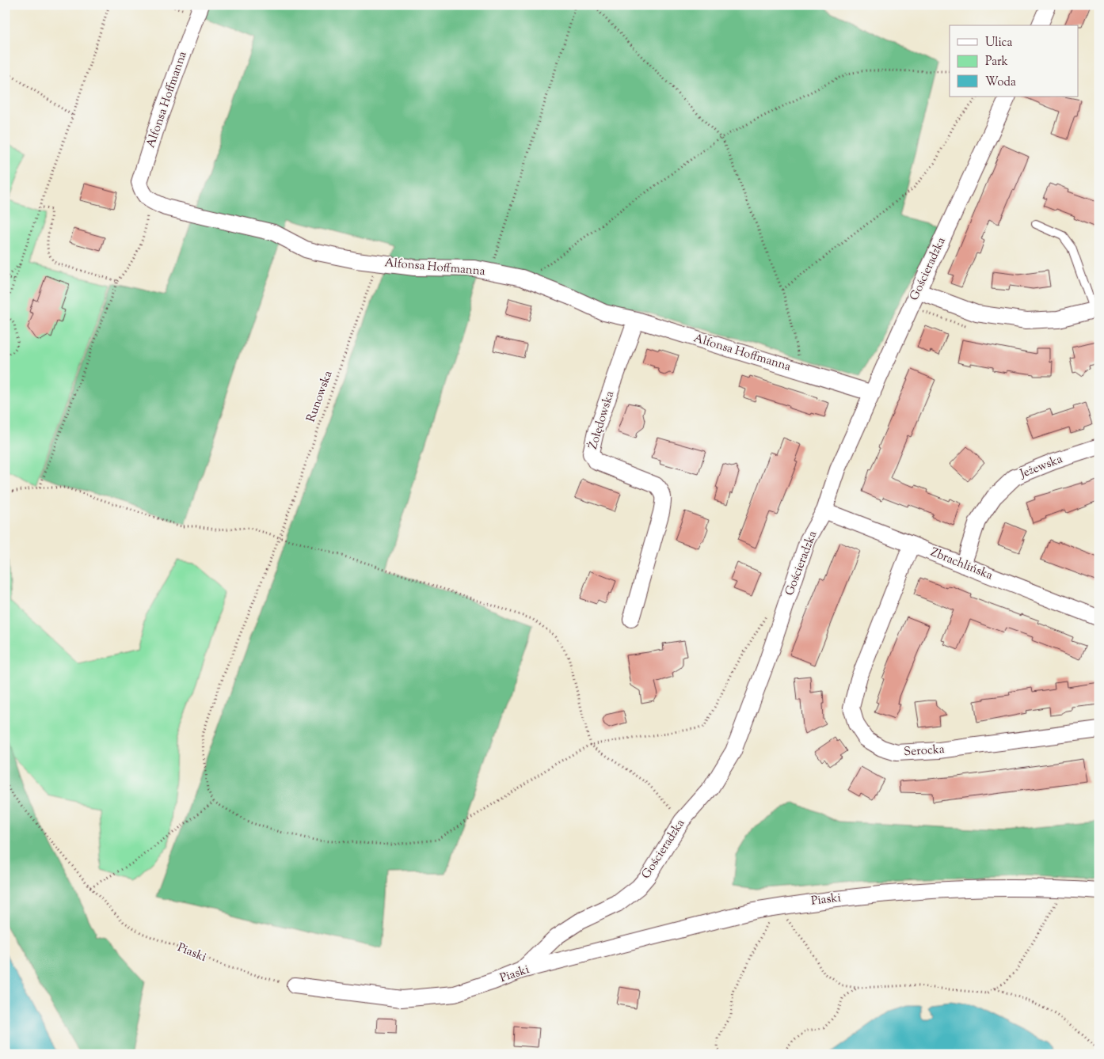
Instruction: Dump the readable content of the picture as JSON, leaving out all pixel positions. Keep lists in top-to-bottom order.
{
  "streets": {
    "street": [
      "Alfonsa Hoffmanna",
      "Gościeradzka",
      "Żołędowska",
      "Jeżewska",
      "Zbrachlińska",
      "Serocka",
      "Piaski"
    ],
    "path": ["Runowska"]
  },
  "crossings": [
    ["Alfonsa Hoffmanna", "Gościeradzka"],
    ["Alfonsa Hoffmanna", "Runowska"],
    ["Alfonsa Hoffmanna", "Żołędowska"],
    ["Gościeradzka", "Zbrachlińska"],
    ["Gościeradzka", "Piaski"],
    ["Jeżewska", "Zbrachlińska"],
    ["Zbrachlińska", "Serocka"]
  ],
  "legend": ["Ulica", "Park", "Woda"]
}
